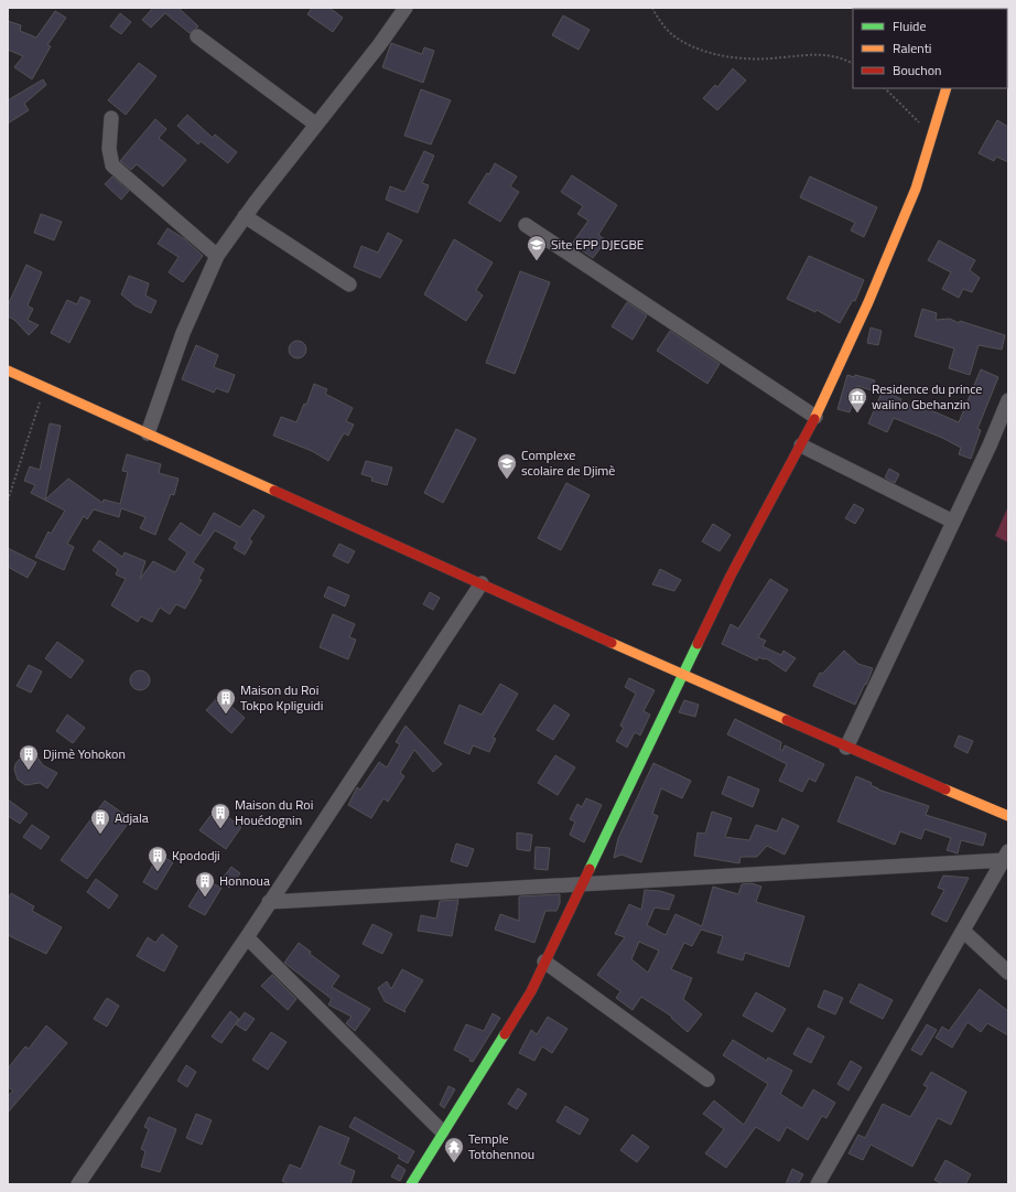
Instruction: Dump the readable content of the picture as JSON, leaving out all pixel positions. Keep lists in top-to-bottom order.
{
  "places": {
    "school or university": ["Site EPP DJEGBE", "Complexe scolaire de Djimè"],
    "museum": ["Residence du prince walino Gbehanzin"],
    "building": [
      "Maison du Roi Tokpo Kpliguidi",
      "Djimè Yohokon",
      "Maison du Roi Houédognin",
      "Adjala",
      "Kpododji",
      "Honnoua"
    ],
    "temple": ["Temple Totohennou"]
  },
  "legend": ["Fluide", "Ralenti", "Bouchon"]
}
